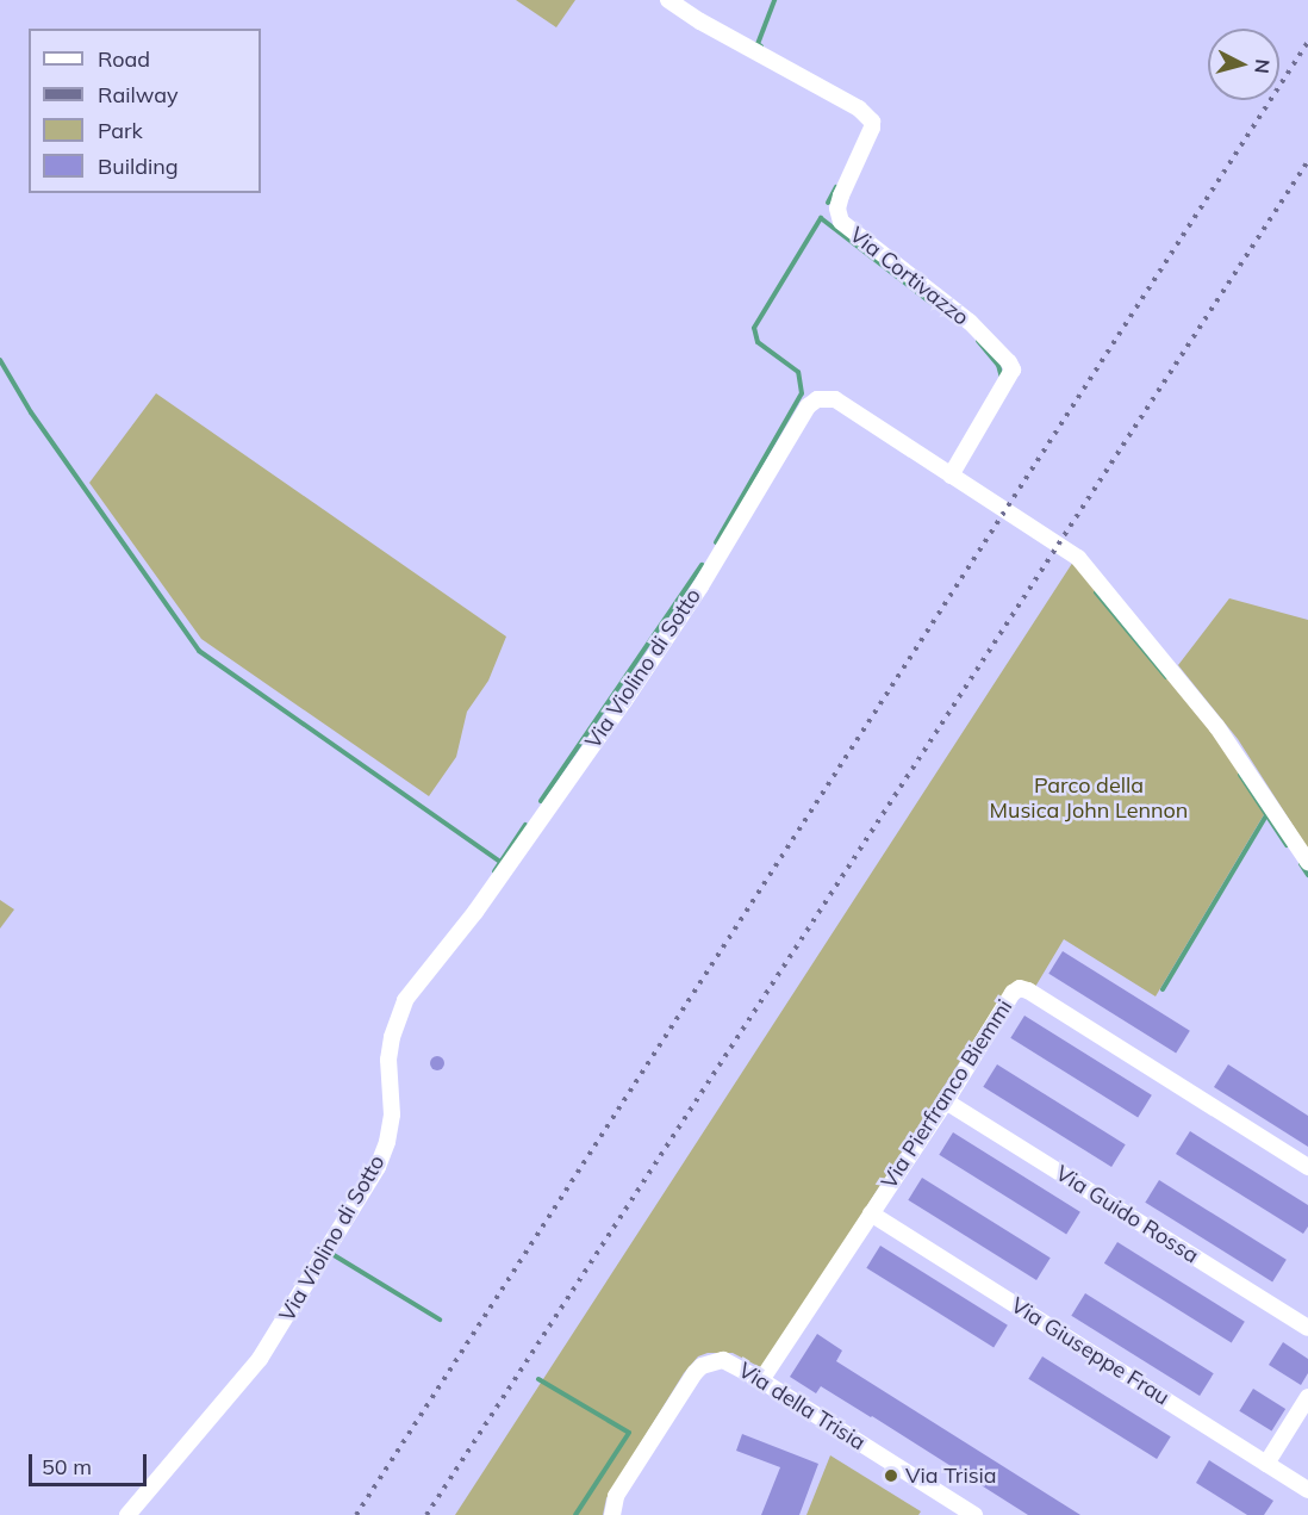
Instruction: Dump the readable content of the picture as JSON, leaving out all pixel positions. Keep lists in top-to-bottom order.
{
  "streets": {
    "street": [
      "Via Cortivazzo",
      "Via Violino di Sotto",
      "Via Pierfranco Biemmi",
      "Via Guido Rossa",
      "Via Giuseppe Frau",
      "Via della Trisia"
    ]
  },
  "crossings": [
    ["Via Cortivazzo", "Via Violino di Sotto"],
    ["Via Pierfranco Biemmi", "Via Guido Rossa"],
    ["Via Pierfranco Biemmi", "Via Giuseppe Frau"],
    ["Via Pierfranco Biemmi", "Via della Trisia"]
  ],
  "parks": ["Parco della Musica John Lennon"],
  "places": ["Via Trisia"],
  "legend": [
    "Road",
    "Railway",
    "Park",
    "Building"
  ],
  "scale_bar": "50 m",
  "north": "right"
}
